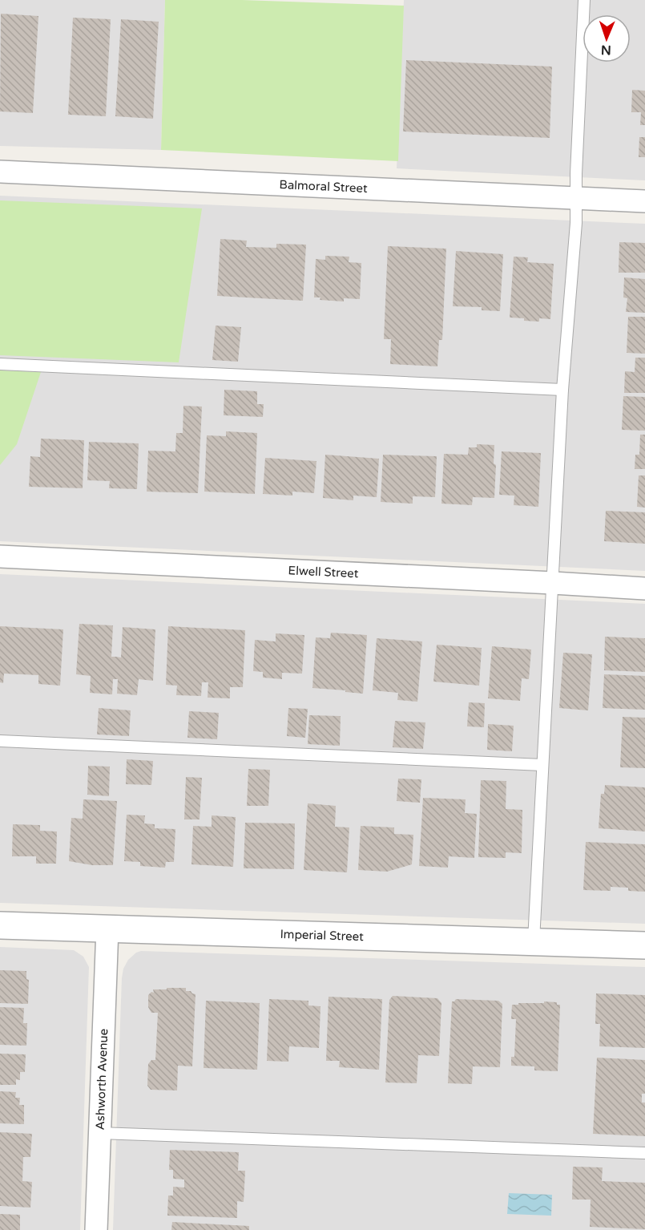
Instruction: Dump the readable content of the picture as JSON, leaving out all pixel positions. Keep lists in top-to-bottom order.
{
  "streets": {
    "street": [
      "Balmoral Street",
      "Elwell Street",
      "Imperial Street",
      "Ashworth Avenue"
    ]
  },
  "crossings": [
    ["Imperial Street", "Ashworth Avenue"]
  ],
  "north": "bottom"
}
